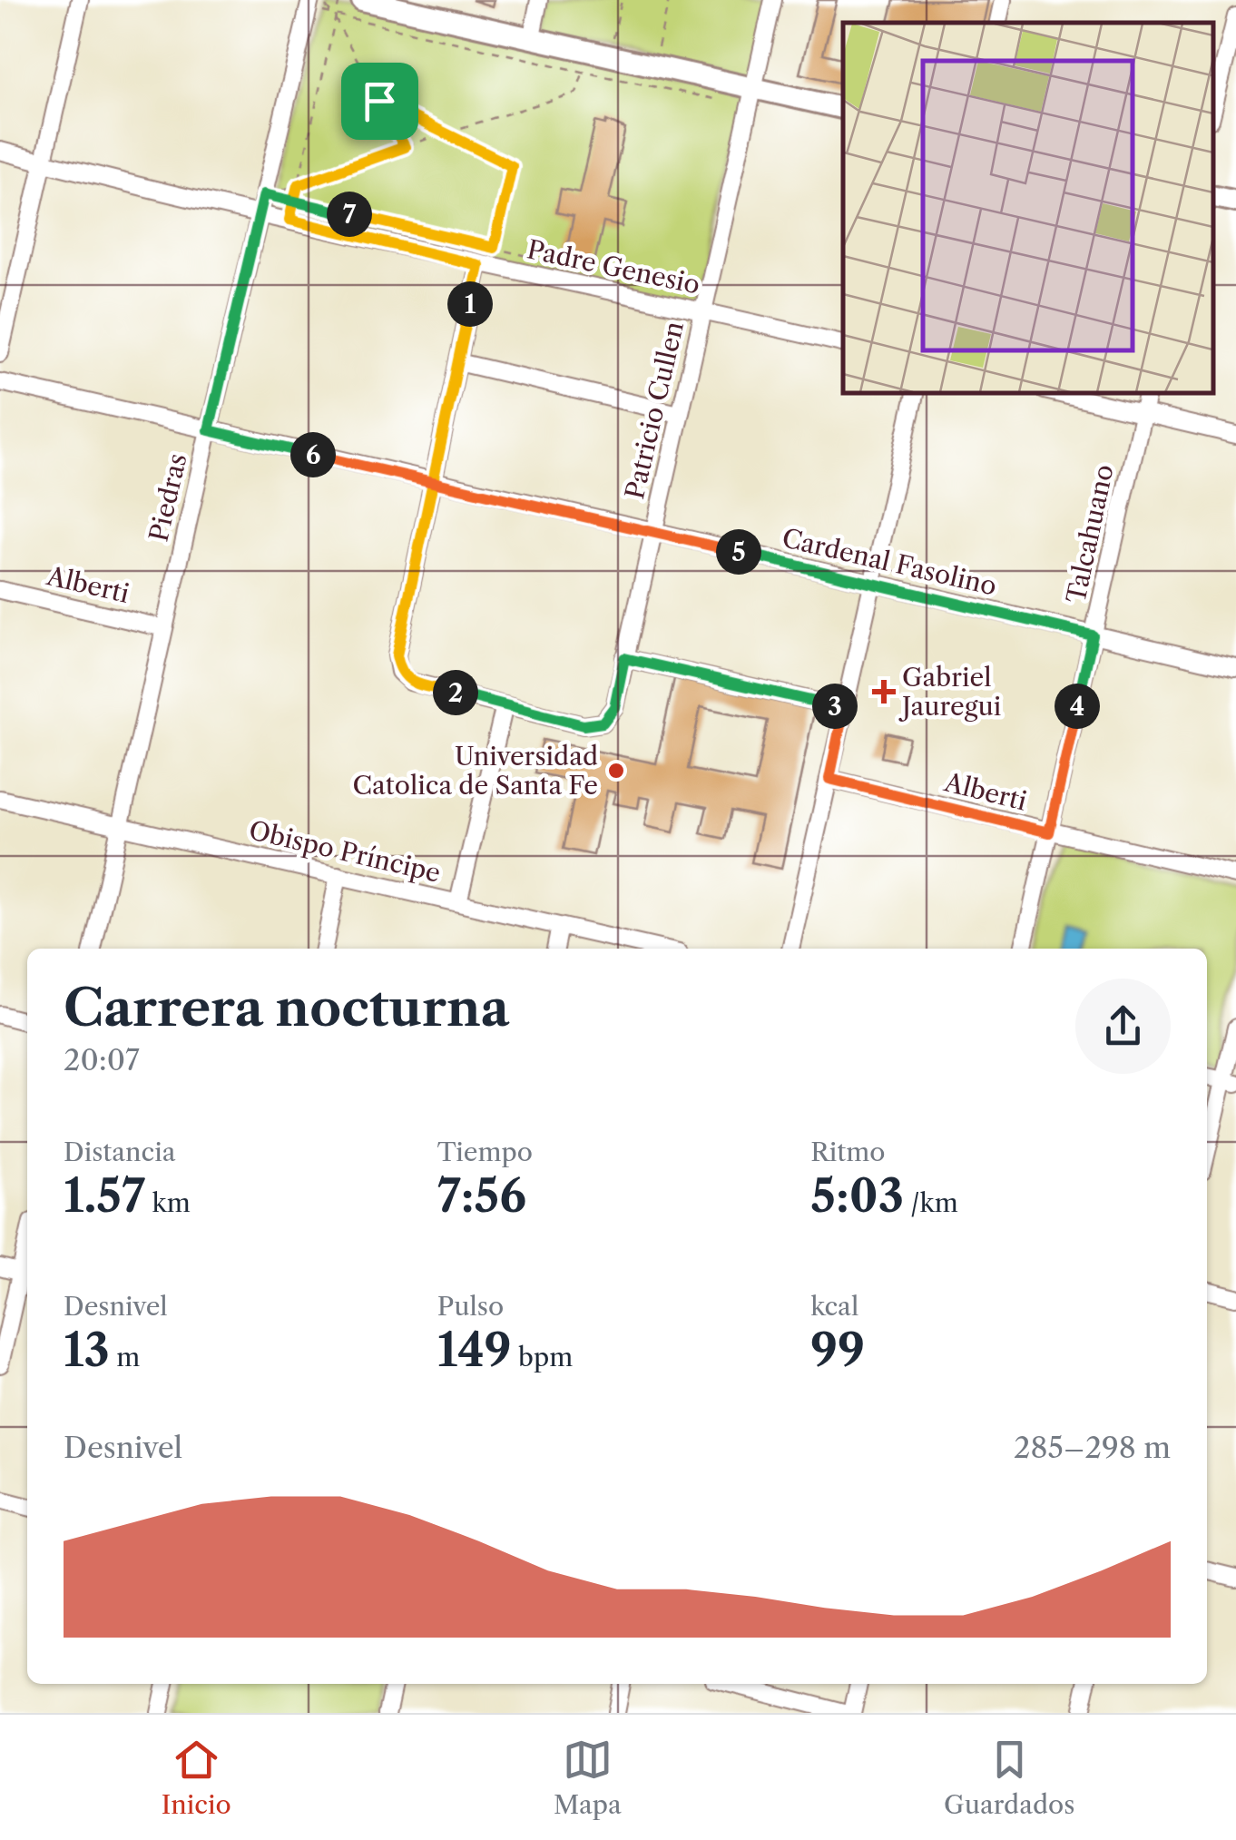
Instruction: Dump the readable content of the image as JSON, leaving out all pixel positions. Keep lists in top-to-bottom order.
{
  "streets": {
    "street": [
      "Padre Genesio",
      "Patricio Cullen",
      "Piedras",
      "Talcahuano",
      "Cardenal Fasolino",
      "Alberti",
      "Obispo Príncipe"
    ]
  },
  "crossings": [
    ["Padre Genesio", "Patricio Cullen"],
    ["Padre Genesio", "Piedras"],
    ["Patricio Cullen", "Cardenal Fasolino"],
    ["Piedras", "Cardenal Fasolino"],
    ["Piedras", "Alberti"],
    ["Piedras", "Obispo Príncipe"],
    ["Talcahuano", "Cardenal Fasolino"],
    ["Talcahuano", "Alberti"]
  ],
  "places": {
    "health": ["Gabriel Jauregui"],
    "other": ["Universidad Catolica de Santa Fe"]
  },
  "page": {
    "pins": [
      "7",
      "1",
      "6",
      "5",
      "2",
      "3",
      "4"
    ],
    "heading": ["Carrera nocturna", "20:07"],
    "stats": [
      ["Distancia", "1.57 km"],
      ["Tiempo", "7:56"],
      ["Ritmo", "5:03 /km"],
      ["Desnivel", "13 m"],
      ["Pulso", "149 bpm"],
      ["kcal", "99"]
    ],
    "chart": ["Desnivel", "285–298 m"],
    "tabs": ["Inicio", "Mapa", "Guardados"]
  }
}
